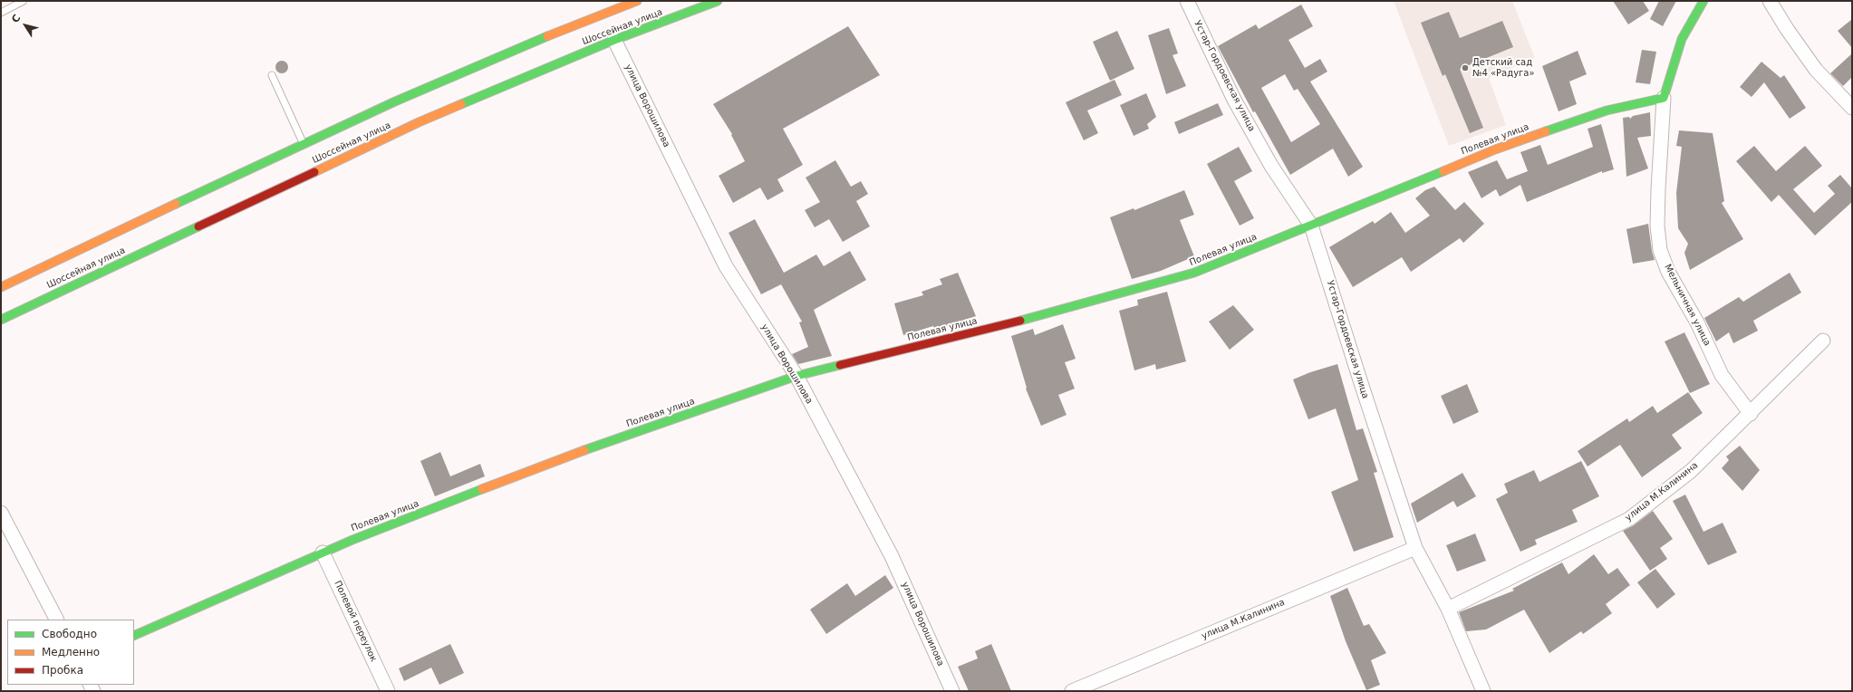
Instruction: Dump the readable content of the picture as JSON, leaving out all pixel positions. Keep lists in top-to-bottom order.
{
  "streets": {
    "street": [
      "Шоссейная улица",
      "Устар-Гордоевская улица",
      "улица Ворошилова",
      "Полевая улица",
      "Мельничная улица",
      "улица М.Калинина",
      "Полевой переулок"
    ]
  },
  "crossings": [
    ["Шоссейная улица", "улица Ворошилова"],
    ["Устар-Гордоевская улица", "Полевая улица"],
    ["Устар-Гордоевская улица", "улица М.Калинина"],
    ["улица Ворошилова", "Полевая улица"],
    ["Полевая улица", "Мельничная улица"],
    ["Полевая улица", "Полевой переулок"],
    ["Мельничная улица", "улица М.Калинина"]
  ],
  "places": ["Детский сад №4 «Радуга»"],
  "legend": ["Свободно", "Медленно", "Пробка"],
  "north": "top left"
}
